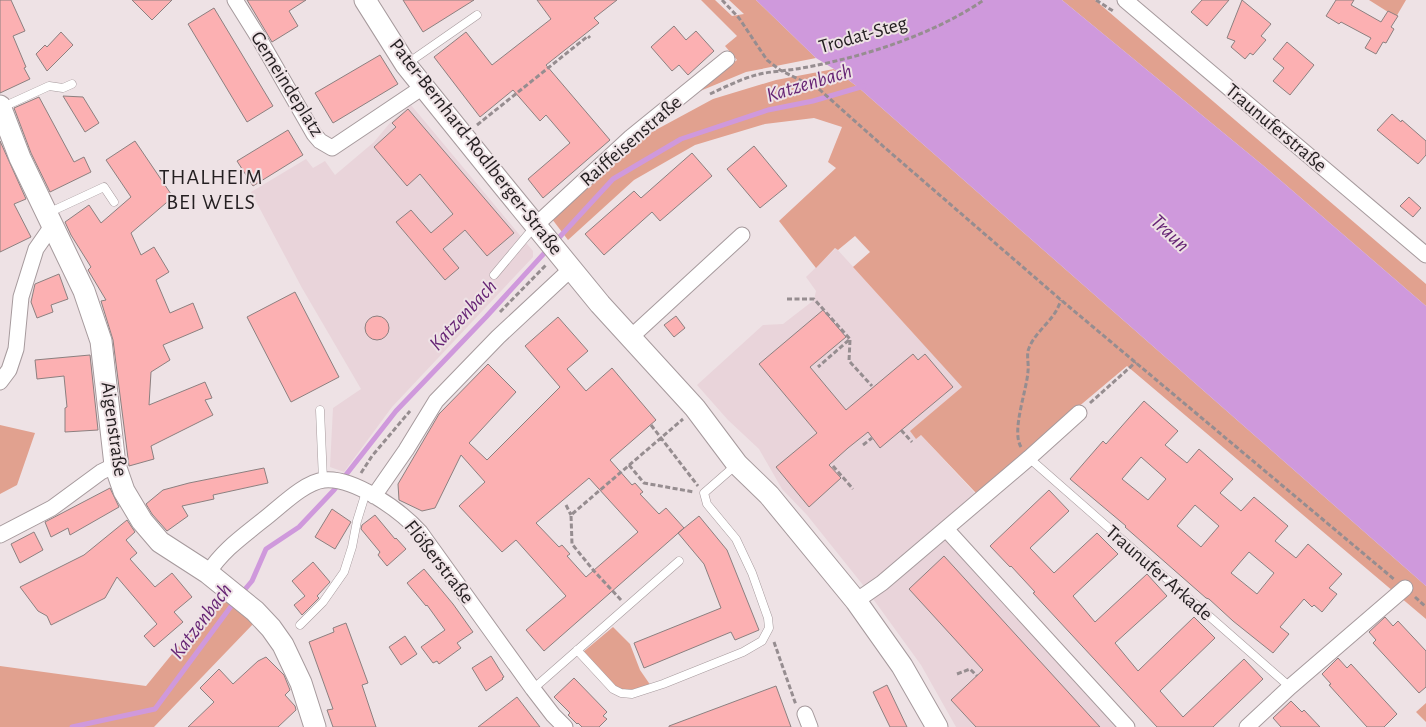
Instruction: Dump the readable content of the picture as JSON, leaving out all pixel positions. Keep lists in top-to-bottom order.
{
  "streets": {
    "main road": ["Pater-Bernhard-Rodlberger-Straße", "Aigenstraße"],
    "street": [
      "Gemeindeplatz",
      "Traunuferstraße",
      "Raiffeisenstraße",
      "Flößerstraße"
    ],
    "lane": ["Traunufer Arkade"],
    "path": ["Trodat-Steg"]
  },
  "crossings": [
    ["Gemeindeplatz", "Pater-Bernhard-Rodlberger-Straße"],
    ["Raiffeisenstraße", "Pater-Bernhard-Rodlberger-Straße"],
    ["Pater-Bernhard-Rodlberger-Straße", "Flößerstraße"]
  ],
  "districts": ["THALHEIM BEI WELS"],
  "water": ["Katzenbach", "Traun"]
}
